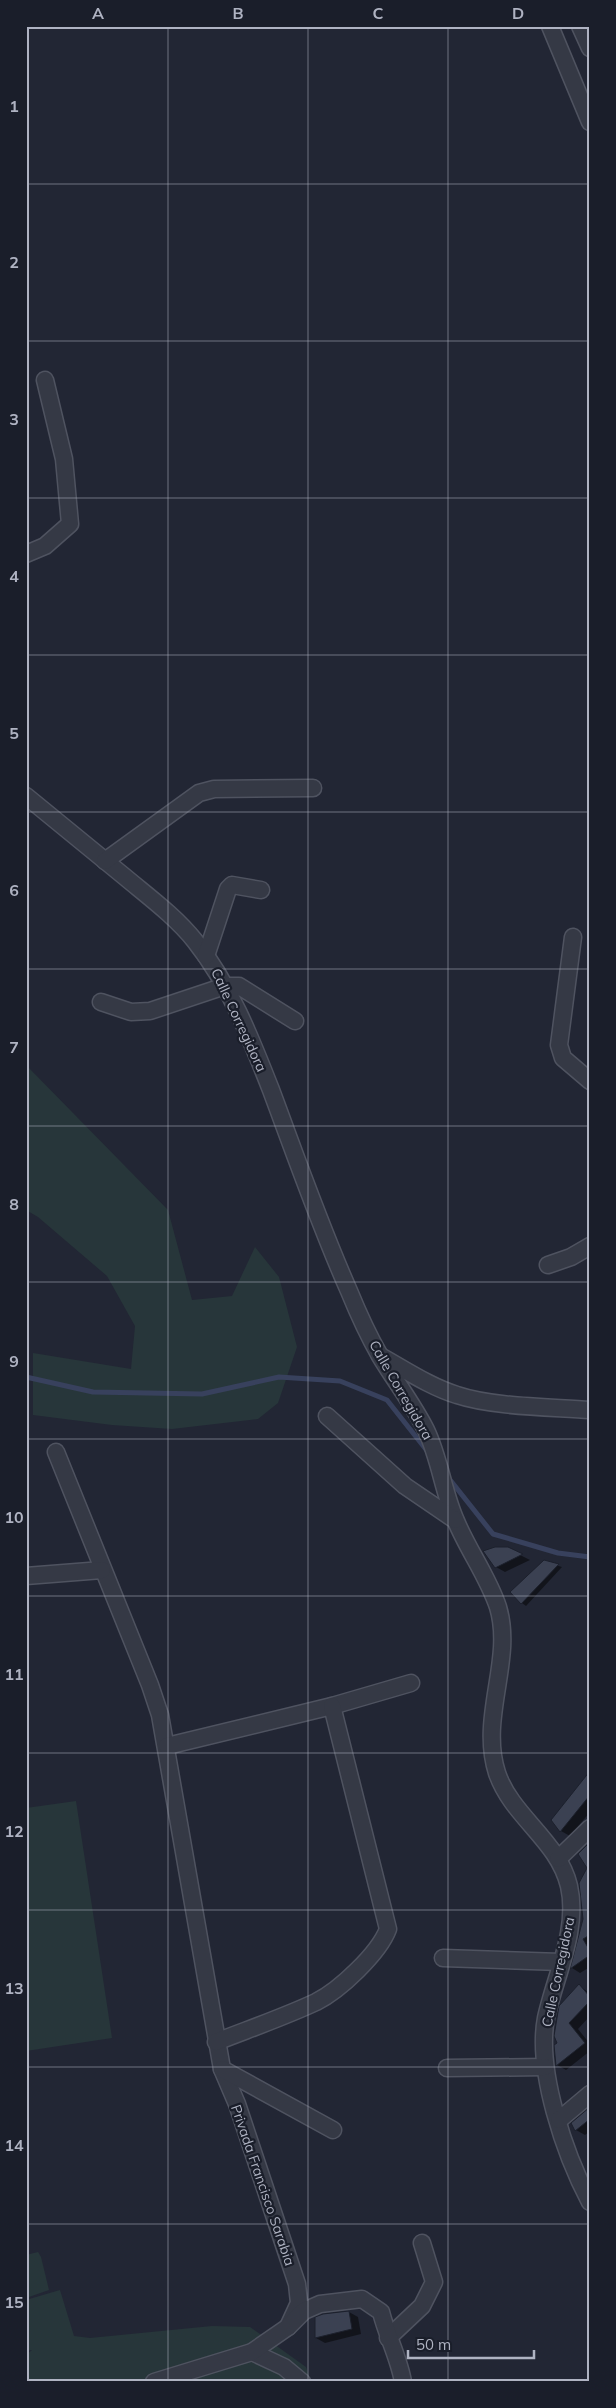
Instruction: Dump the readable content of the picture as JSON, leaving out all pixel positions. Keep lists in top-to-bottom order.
{
  "streets": {
    "street": ["Calle Corregidora", "Privada Francisco Sarabia"]
  },
  "scale_bar": "50 m",
  "grid": {
    "columns": [
      "A",
      "B",
      "C",
      "D"
    ],
    "rows": [
      "1",
      "2",
      "3",
      "4",
      "5",
      "6",
      "7",
      "8",
      "9",
      "10",
      "11",
      "12",
      "13",
      "14",
      "15"
    ]
  }
}
